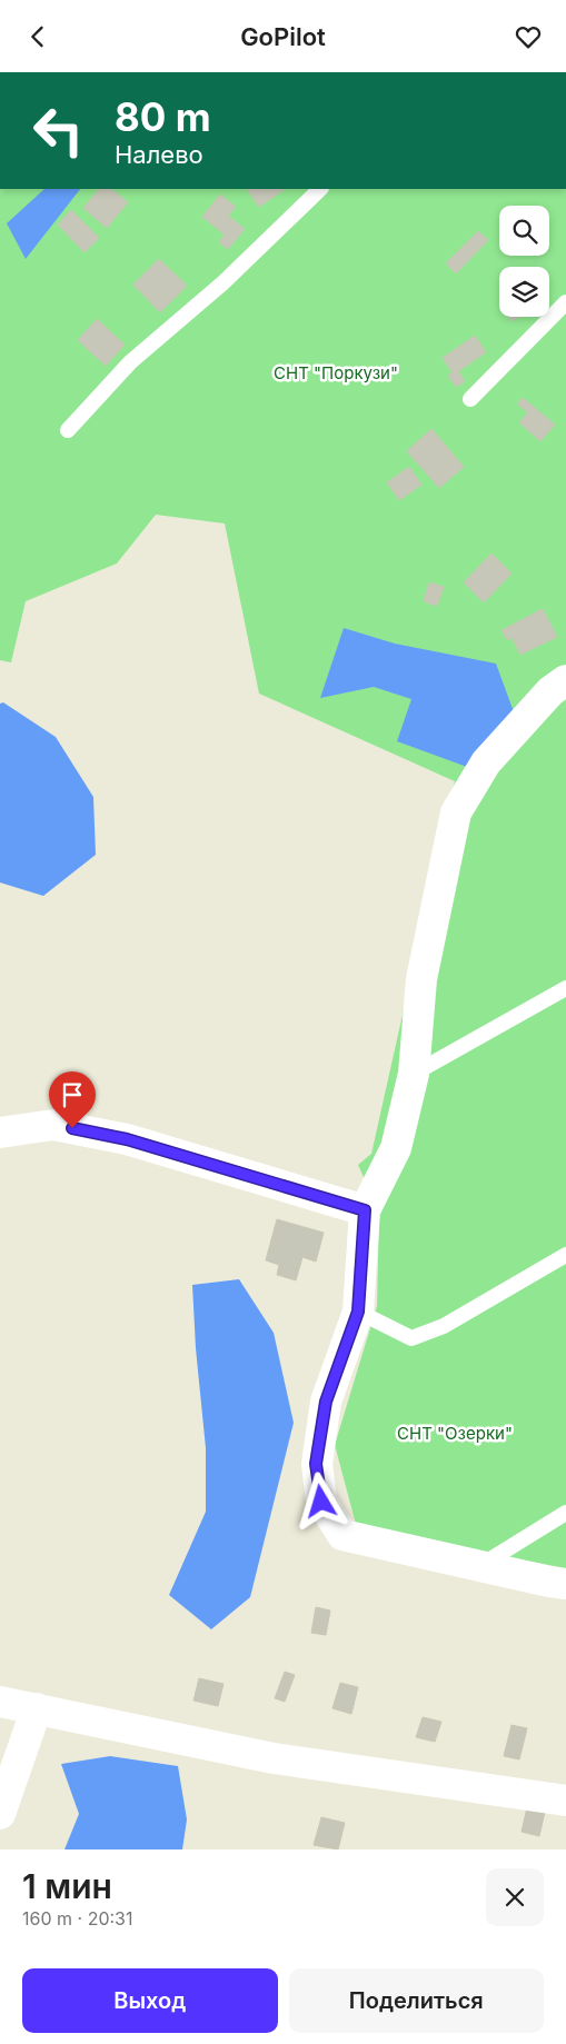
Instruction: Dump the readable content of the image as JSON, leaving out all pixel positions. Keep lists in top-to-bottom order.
{
  "parks": ["СНТ \"Поркузи\"", "СНТ \"Озерки\""],
  "page": {
    "header": "GoPilot",
    "turn": ["80 m", "Налево"],
    "heading": ["1 мин", "160 m · 20:31"],
    "buttons": ["Выход", "Поделиться"]
  }
}
